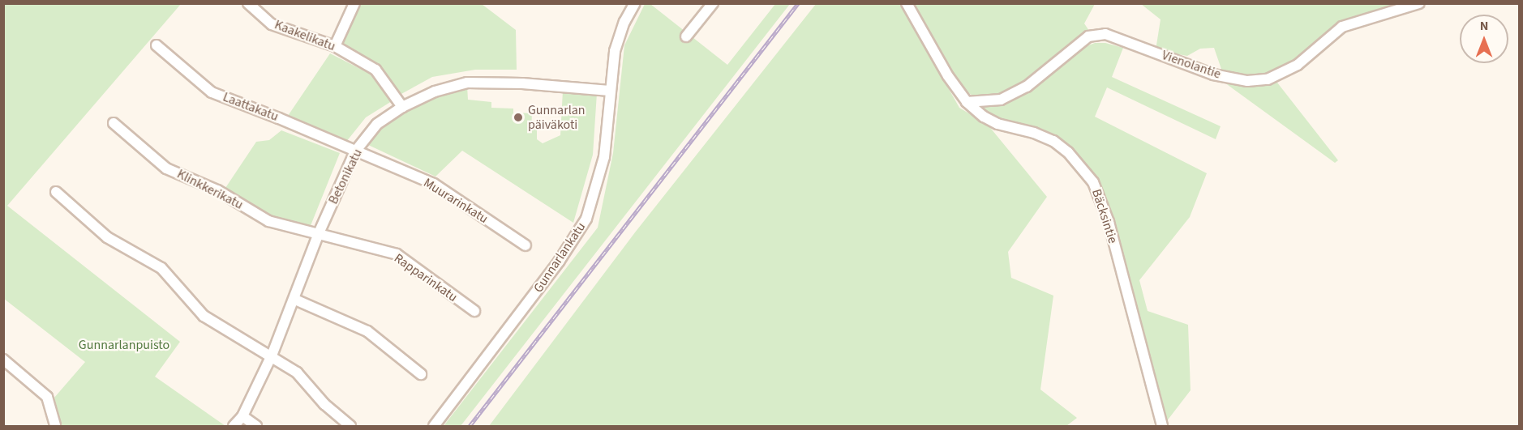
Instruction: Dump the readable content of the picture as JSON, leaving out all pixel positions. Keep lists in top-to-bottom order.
{
  "streets": {
    "street": [
      "Kaakelikatu",
      "Vienolantie",
      "Laattakatu",
      "Betonikatu",
      "Klinkkerikatu",
      "Muurarinkatu",
      "Bäcksintie",
      "Gunnarlankatu",
      "Rapparinkatu"
    ]
  },
  "crossings": [
    ["Kaakelikatu", "Betonikatu"],
    ["Vienolantie", "Bäcksintie"],
    ["Laattakatu", "Betonikatu"],
    ["Laattakatu", "Muurarinkatu"],
    ["Betonikatu", "Klinkkerikatu"],
    ["Betonikatu", "Muurarinkatu"],
    ["Betonikatu", "Gunnarlankatu"],
    ["Betonikatu", "Rapparinkatu"],
    ["Klinkkerikatu", "Rapparinkatu"]
  ],
  "parks": ["Gunnarlanpuisto"],
  "places": ["Gunnarlan päiväkoti"],
  "north": "top"
}
